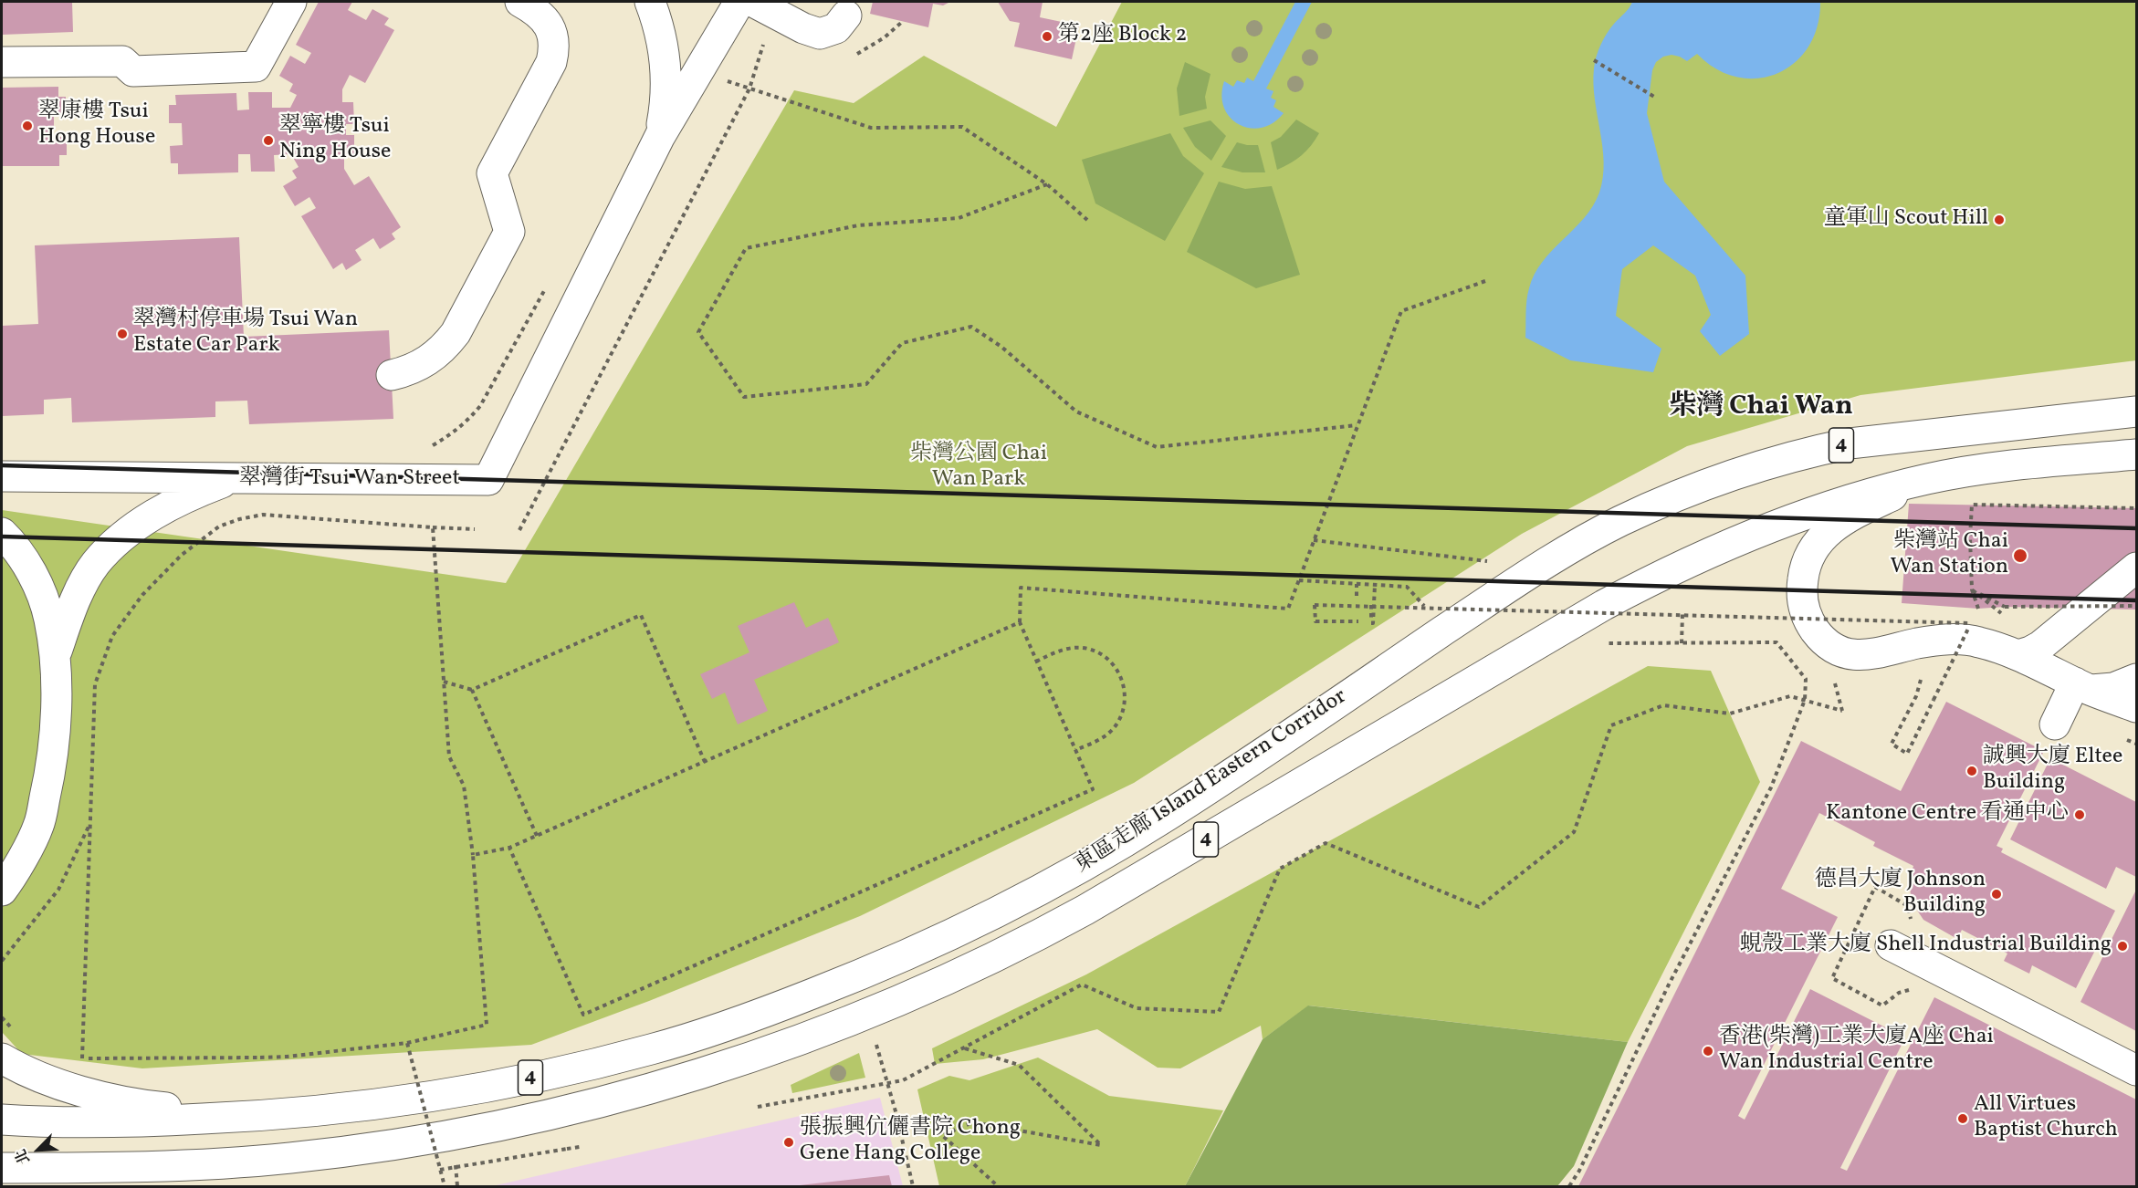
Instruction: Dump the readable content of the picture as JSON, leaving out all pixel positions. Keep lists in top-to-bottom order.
{
  "streets": {
    "main road": ["4", "翠灣街 Tsui Wan Street", "東區走廊 Island Eastern Corridor"]
  },
  "districts": ["柴灣 Chai Wan"],
  "parks": ["柴灣公園 Chai Wan Park"],
  "places": [
    "第2座 Block 2",
    "翠康樓 Tsui Hong House",
    "翠寧樓 Tsui Ning House",
    "童軍山 Scout Hill",
    "翠灣村停車場 Tsui Wan Estate Car Park",
    "柴灣站 Chai Wan Station",
    "誠興大廈 Eltee Building",
    "Kantone Centre 看通中心",
    "德昌大廈 Johnson Building",
    "蜆殼工業大廈 Shell Industrial Building",
    "香港(柴灣)工業大廈A座 Chai Wan Industrial Centre",
    "All Virtues Baptist Church",
    "張振興伉儷書院 Chong Gene Hang College"
  ],
  "north": "bottom left"
}
